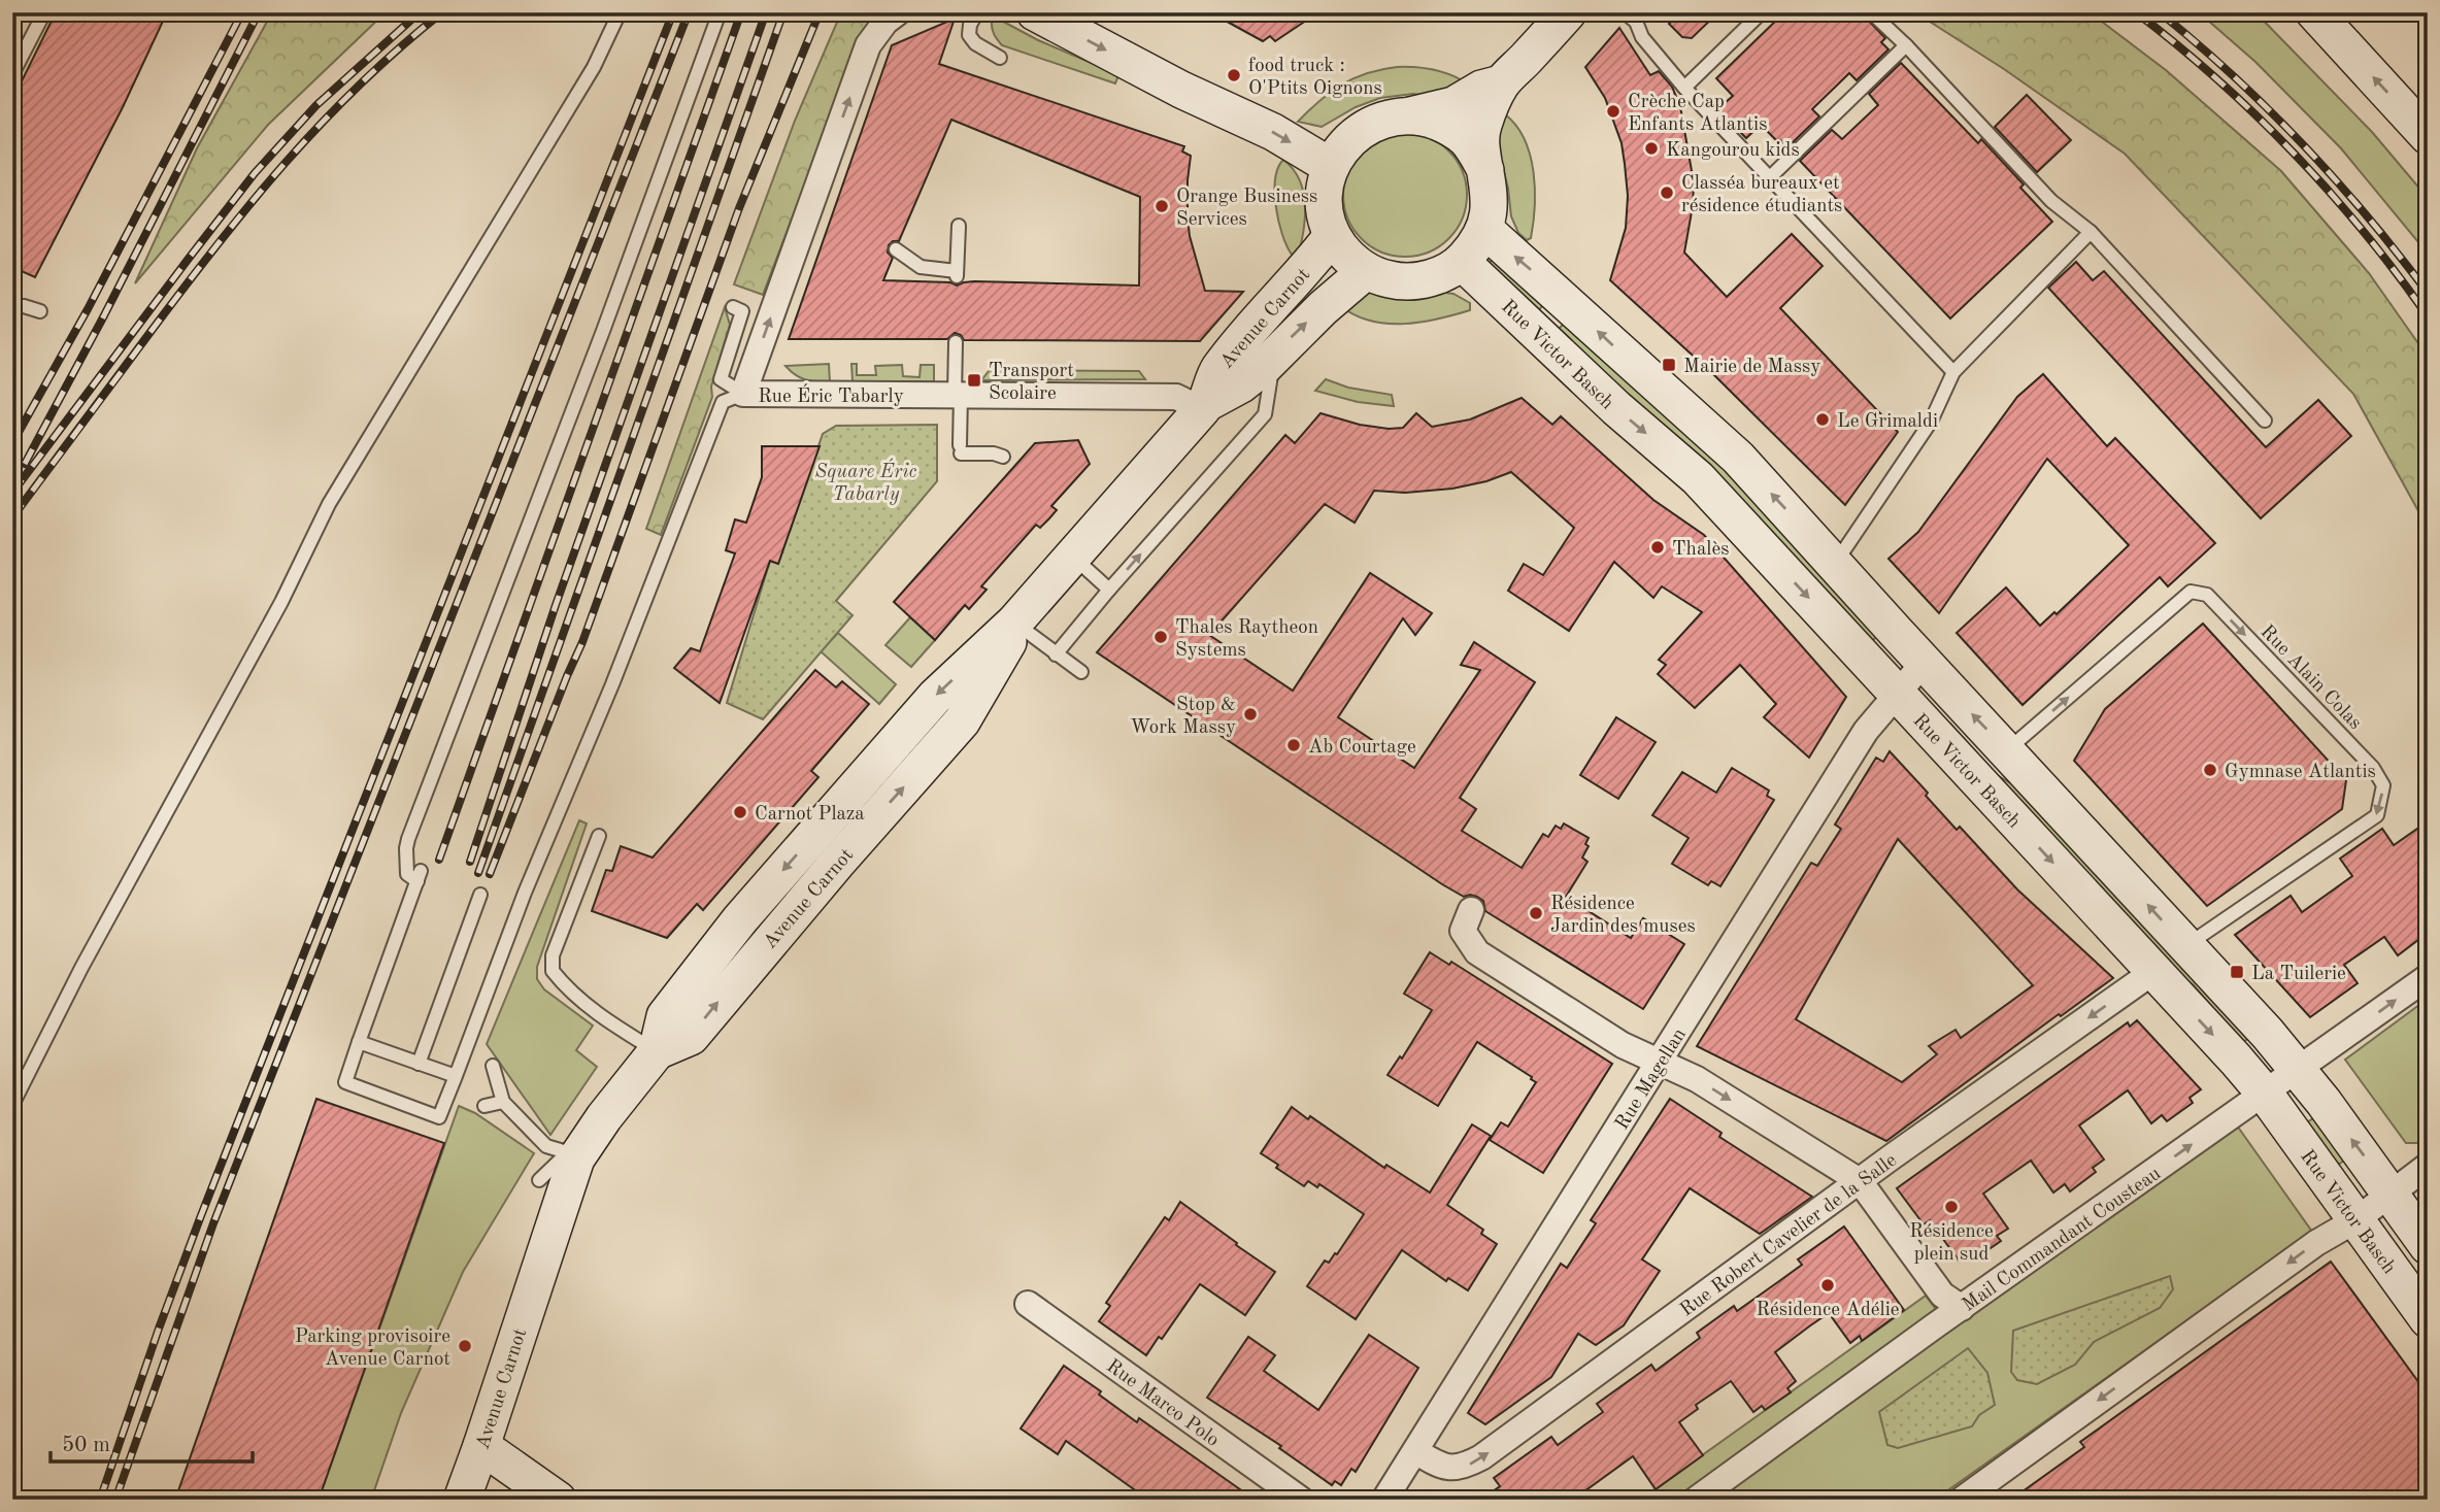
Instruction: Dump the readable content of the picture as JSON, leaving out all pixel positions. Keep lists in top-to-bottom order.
{
  "streets": {
    "street": [
      "Avenue Carnot",
      "Rue Victor Basch",
      "Rue Éric Tabarly",
      "Rue Magellan",
      "Rue Robert Cavelier de la Salle",
      "Mail Commandant Cousteau",
      "Rue Marco Polo"
    ],
    "lane": ["Rue Alain Colas"]
  },
  "crossings": [
    ["Avenue Carnot", "Rue Victor Basch"],
    ["Avenue Carnot", "Rue Éric Tabarly"],
    ["Rue Victor Basch", "Rue Alain Colas"],
    ["Rue Victor Basch", "Rue Magellan"],
    ["Rue Victor Basch", "Rue Robert Cavelier de la Salle"],
    ["Rue Victor Basch", "Mail Commandant Cousteau"],
    ["Rue Magellan", "Rue Robert Cavelier de la Salle"]
  ],
  "one_way": ["Rue Éric Tabarly"],
  "parks": ["Square Éric Tabarly"],
  "places": {
    "other": [
      "food truck : O'Ptits Oignons",
      "Crèche Cap Enfants Atlantis",
      "Kangourou kids",
      "Classéa bureaux et résidence étudiants",
      "Orange Business Services",
      "Le Grimaldi",
      "Thalès",
      "Thales Raytheon Systems",
      "Stop & Work Massy",
      "Ab Courtage",
      "Gymnase Atlantis",
      "Carnot Plaza",
      "Résidence Jardin des muses",
      "Résidence plein sud",
      "Résidence Adélie",
      "Parking provisoire Avenue Carnot"
    ],
    "transit": ["Mairie de Massy", "Transport Scolaire", "La Tuilerie"]
  },
  "scale_bar": "50 m"
}
